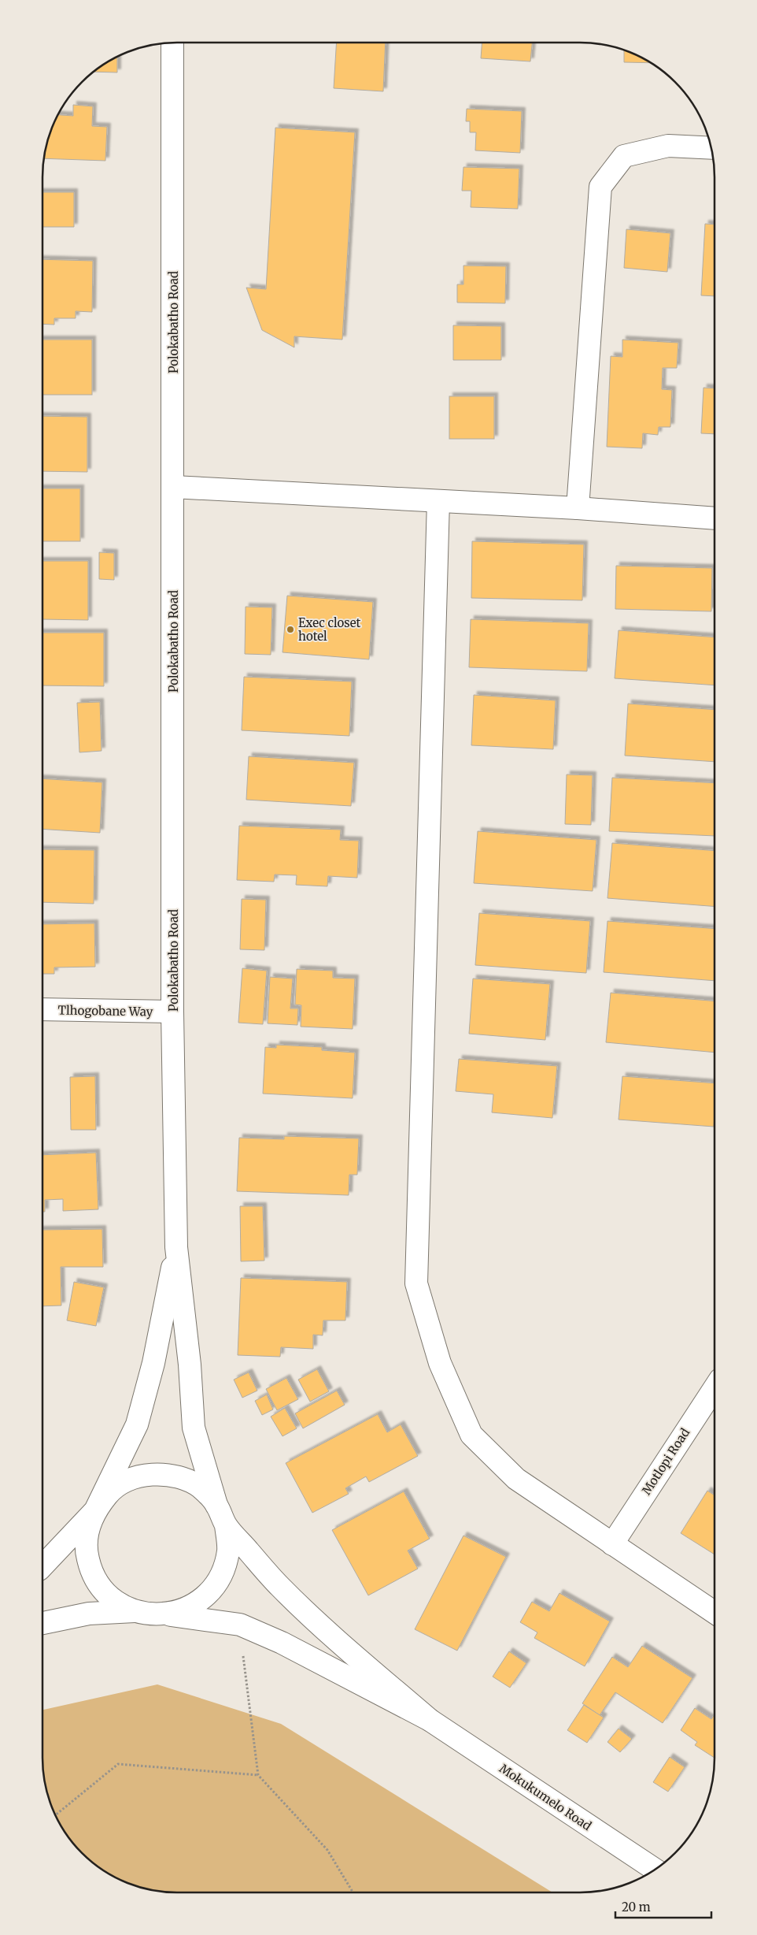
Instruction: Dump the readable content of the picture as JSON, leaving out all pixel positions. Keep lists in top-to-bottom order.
{
  "streets": {
    "street": [
      "Polokabatho Road",
      "Tlhogobane Way",
      "Motlopi Road",
      "Mokukumelo Road"
    ]
  },
  "crossings": [
    ["Polokabatho Road", "Tlhogobane Way"]
  ],
  "places": ["Exec closet hotel"],
  "scale_bar": "20 m"
}
